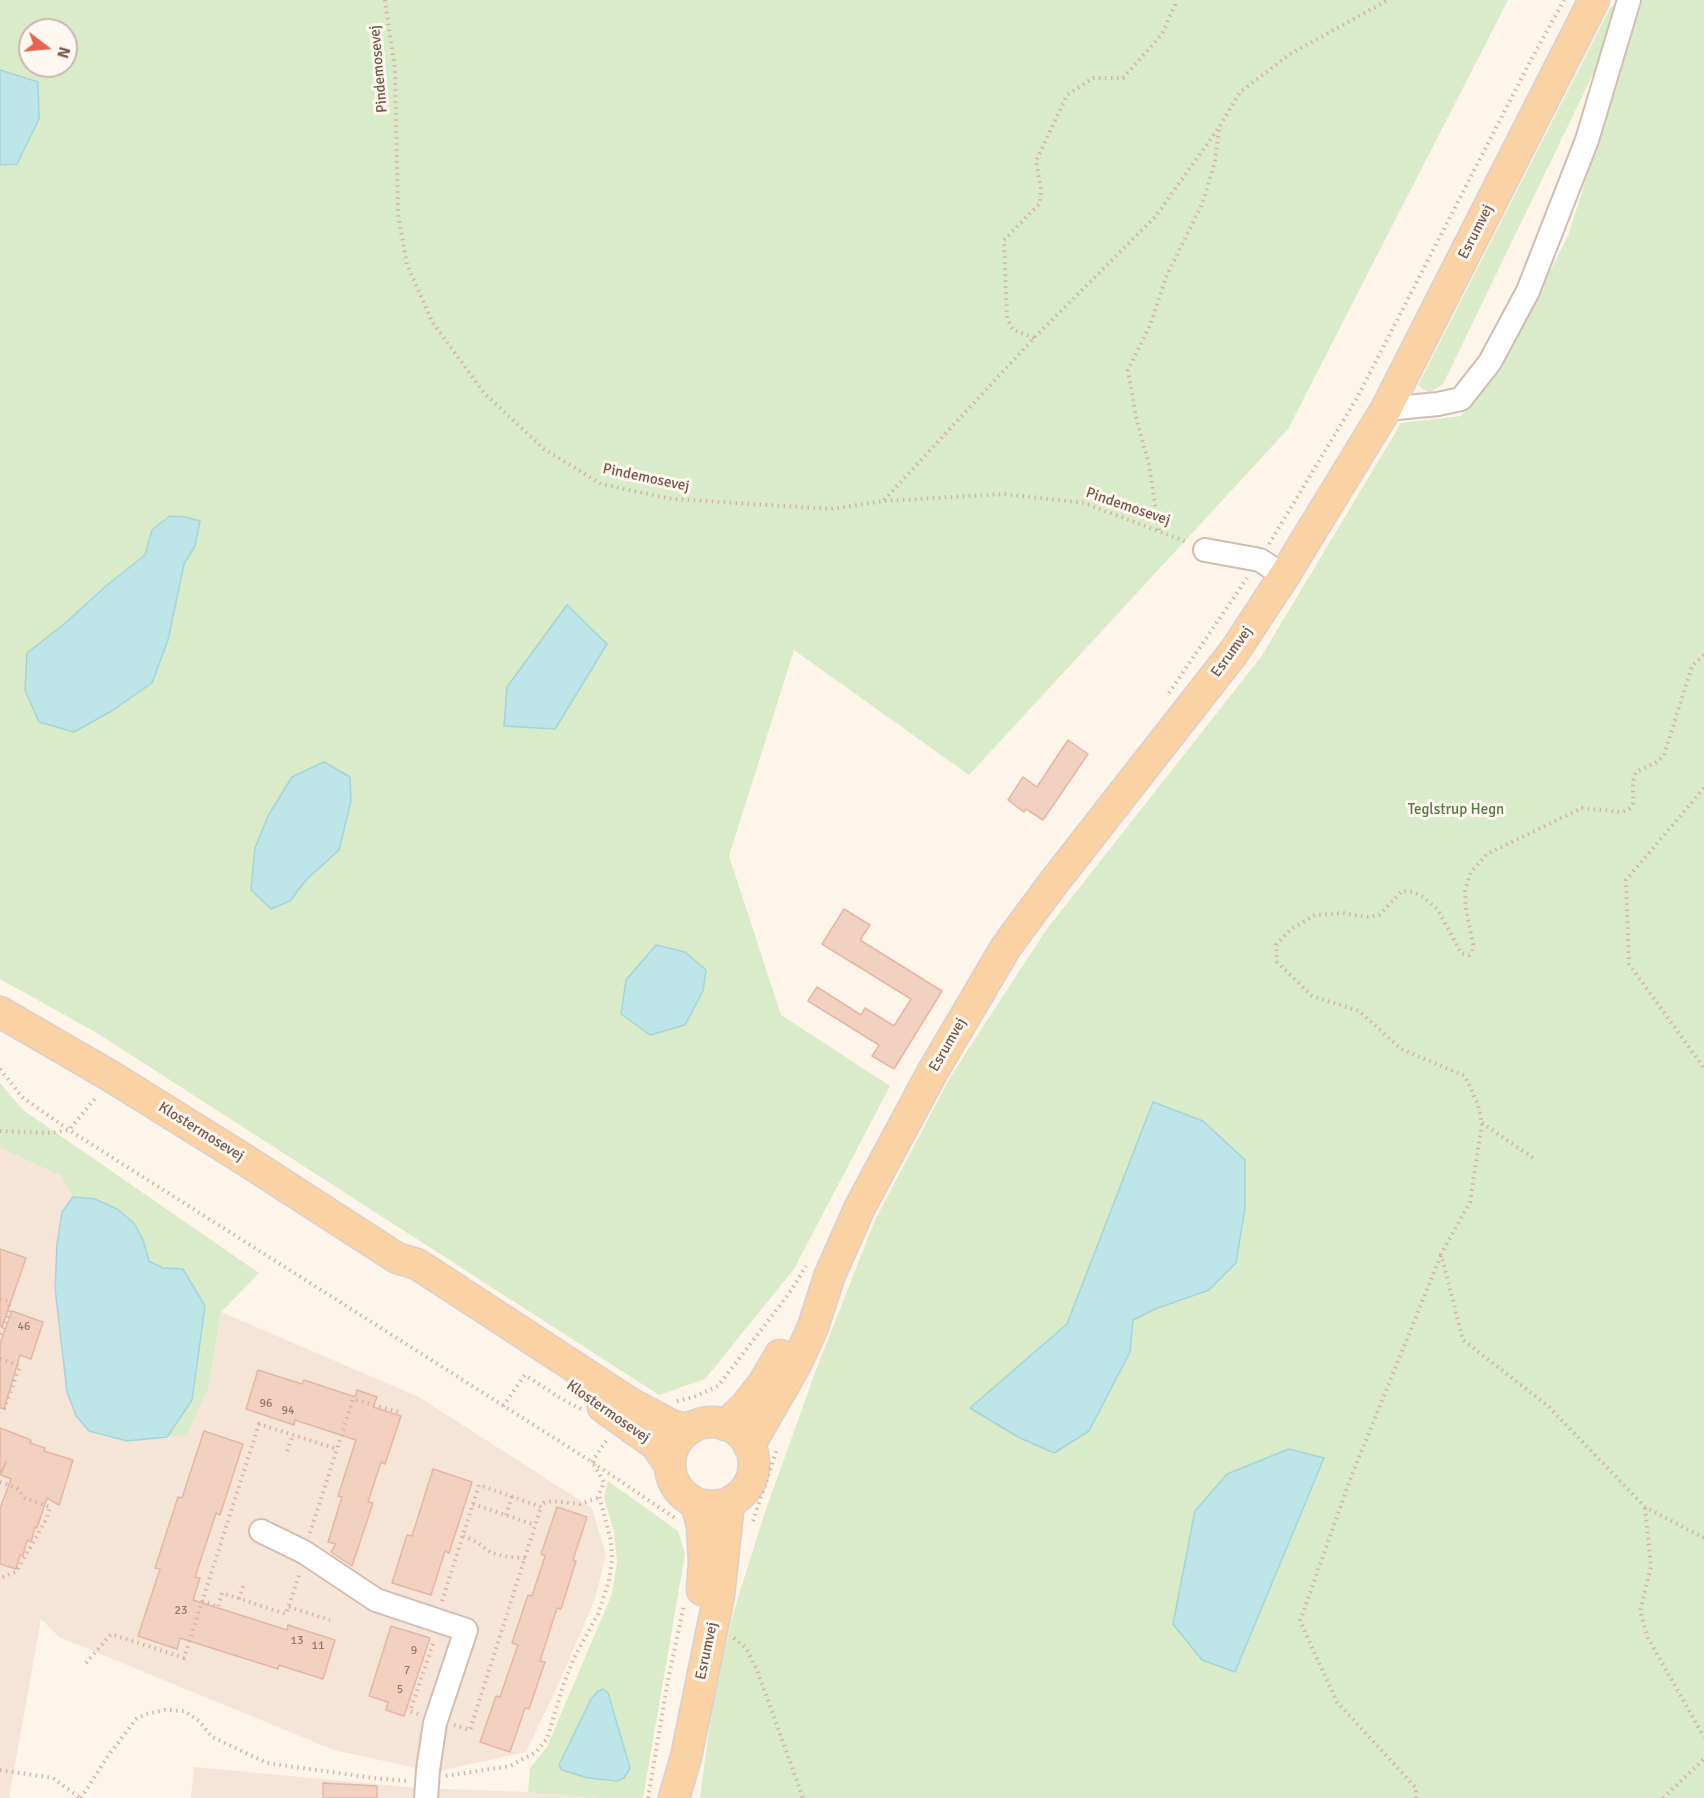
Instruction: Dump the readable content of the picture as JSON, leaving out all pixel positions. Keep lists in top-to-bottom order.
{
  "streets": {
    "main road": ["Esrumvej", "Klostermosevej"],
    "path": ["Pindemosevej"]
  },
  "crossings": [
    ["Esrumvej", "Klostermosevej"]
  ],
  "parks": ["Teglstrup Hegn"],
  "house_numbers": [
    "46",
    "96",
    "94",
    "23",
    "13",
    "11",
    "9",
    "7",
    "5"
  ],
  "north": "right"
}
